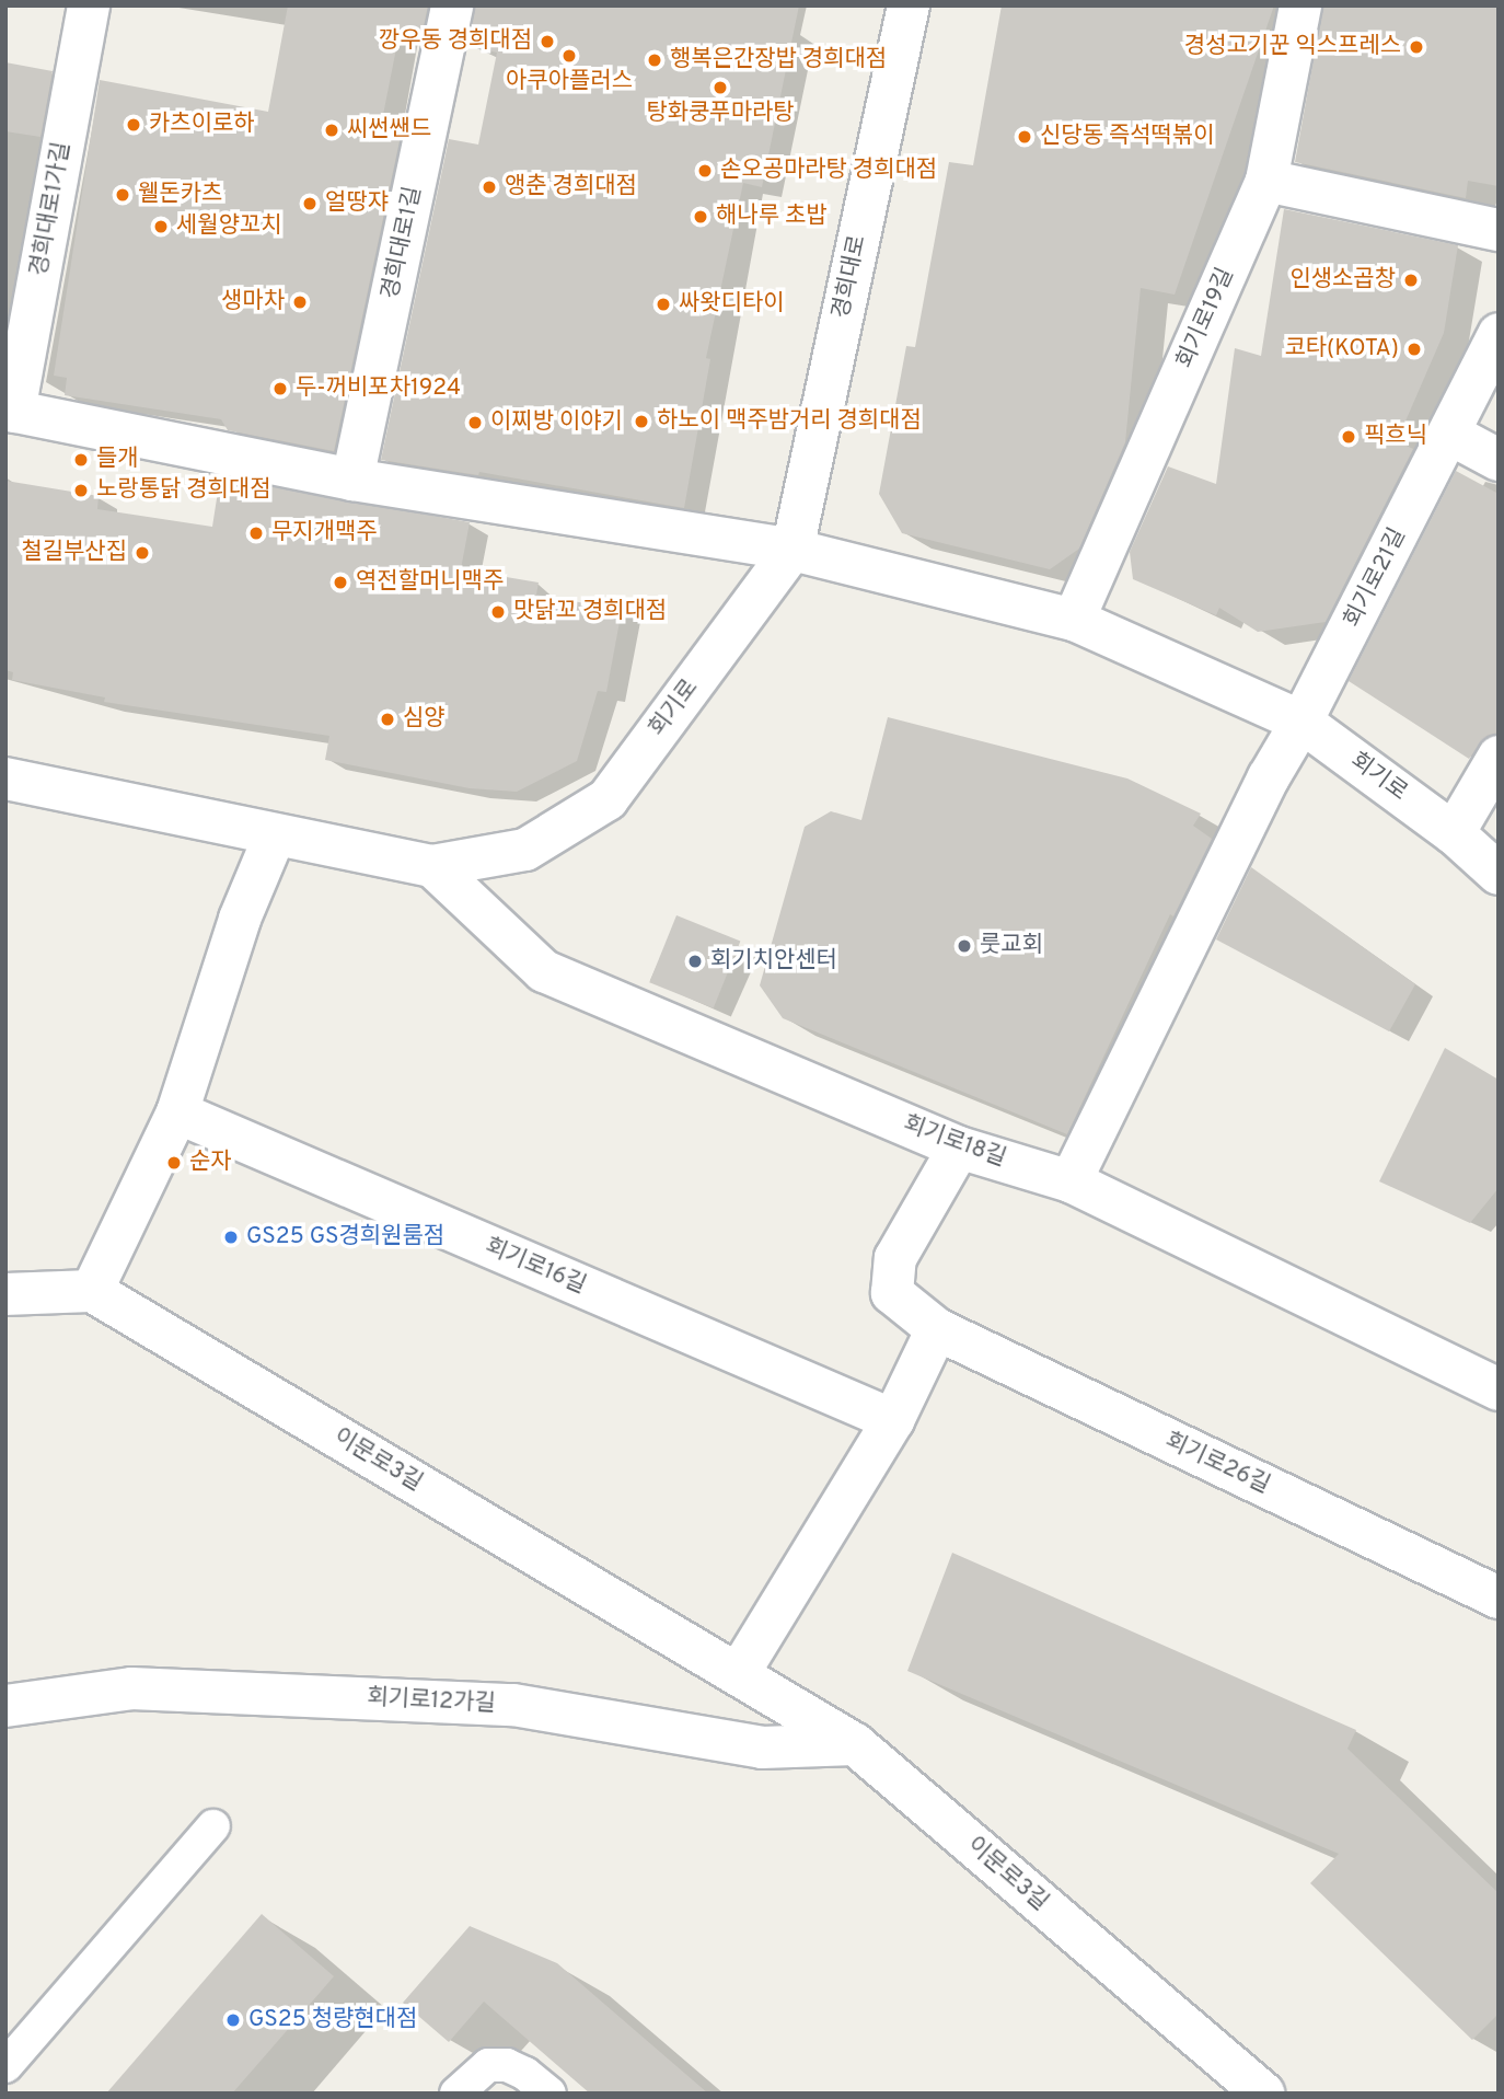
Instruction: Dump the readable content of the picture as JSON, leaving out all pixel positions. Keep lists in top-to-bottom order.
{
  "streets": {
    "street": [
      "경희대로1가길",
      "경희대로1길",
      "경희대로",
      "회기로19길",
      "회기로21길",
      "회기로",
      "회기로18길",
      "회기로16길",
      "이문로3길",
      "회기로26길",
      "회기로12가길"
    ]
  },
  "crossings": [
    ["경희대로", "회기로"],
    ["회기로19길", "회기로"],
    ["회기로21길", "회기로"],
    ["회기로", "회기로18길"],
    ["이문로3길", "회기로12가길"]
  ],
  "places": [
    "깡우동 경희대점",
    "경성고기꾼 익스프레스",
    "아쿠아플러스",
    "행복은간장밥 경희대점",
    "탕화쿵푸마라탕",
    "카츠이로하",
    "씨썬쌘드",
    "신당동 즉석떡볶이",
    "손오공마라탕 경희대점",
    "앵춘 경희대점",
    "웰돈카츠",
    "얼땅쟈",
    "해나루 초밥",
    "세월양꼬치",
    "인생소곱창",
    "생마차",
    "싸왓디타이",
    "코타(KOTA)",
    "두-꺼비포차1924",
    "하노이 맥주밤거리 경희대점",
    "이찌방 이야기",
    "픽흐닉",
    "들개",
    "노랑통닭 경희대점",
    "무지개맥주",
    "철길부산집",
    "역전할머니맥주",
    "맛닭꼬 경희대점",
    "심양",
    "룻교회",
    "회기치안센터",
    "순자",
    "GS25 GS경희원룸점",
    "GS25 청량현대점"
  ]
}
